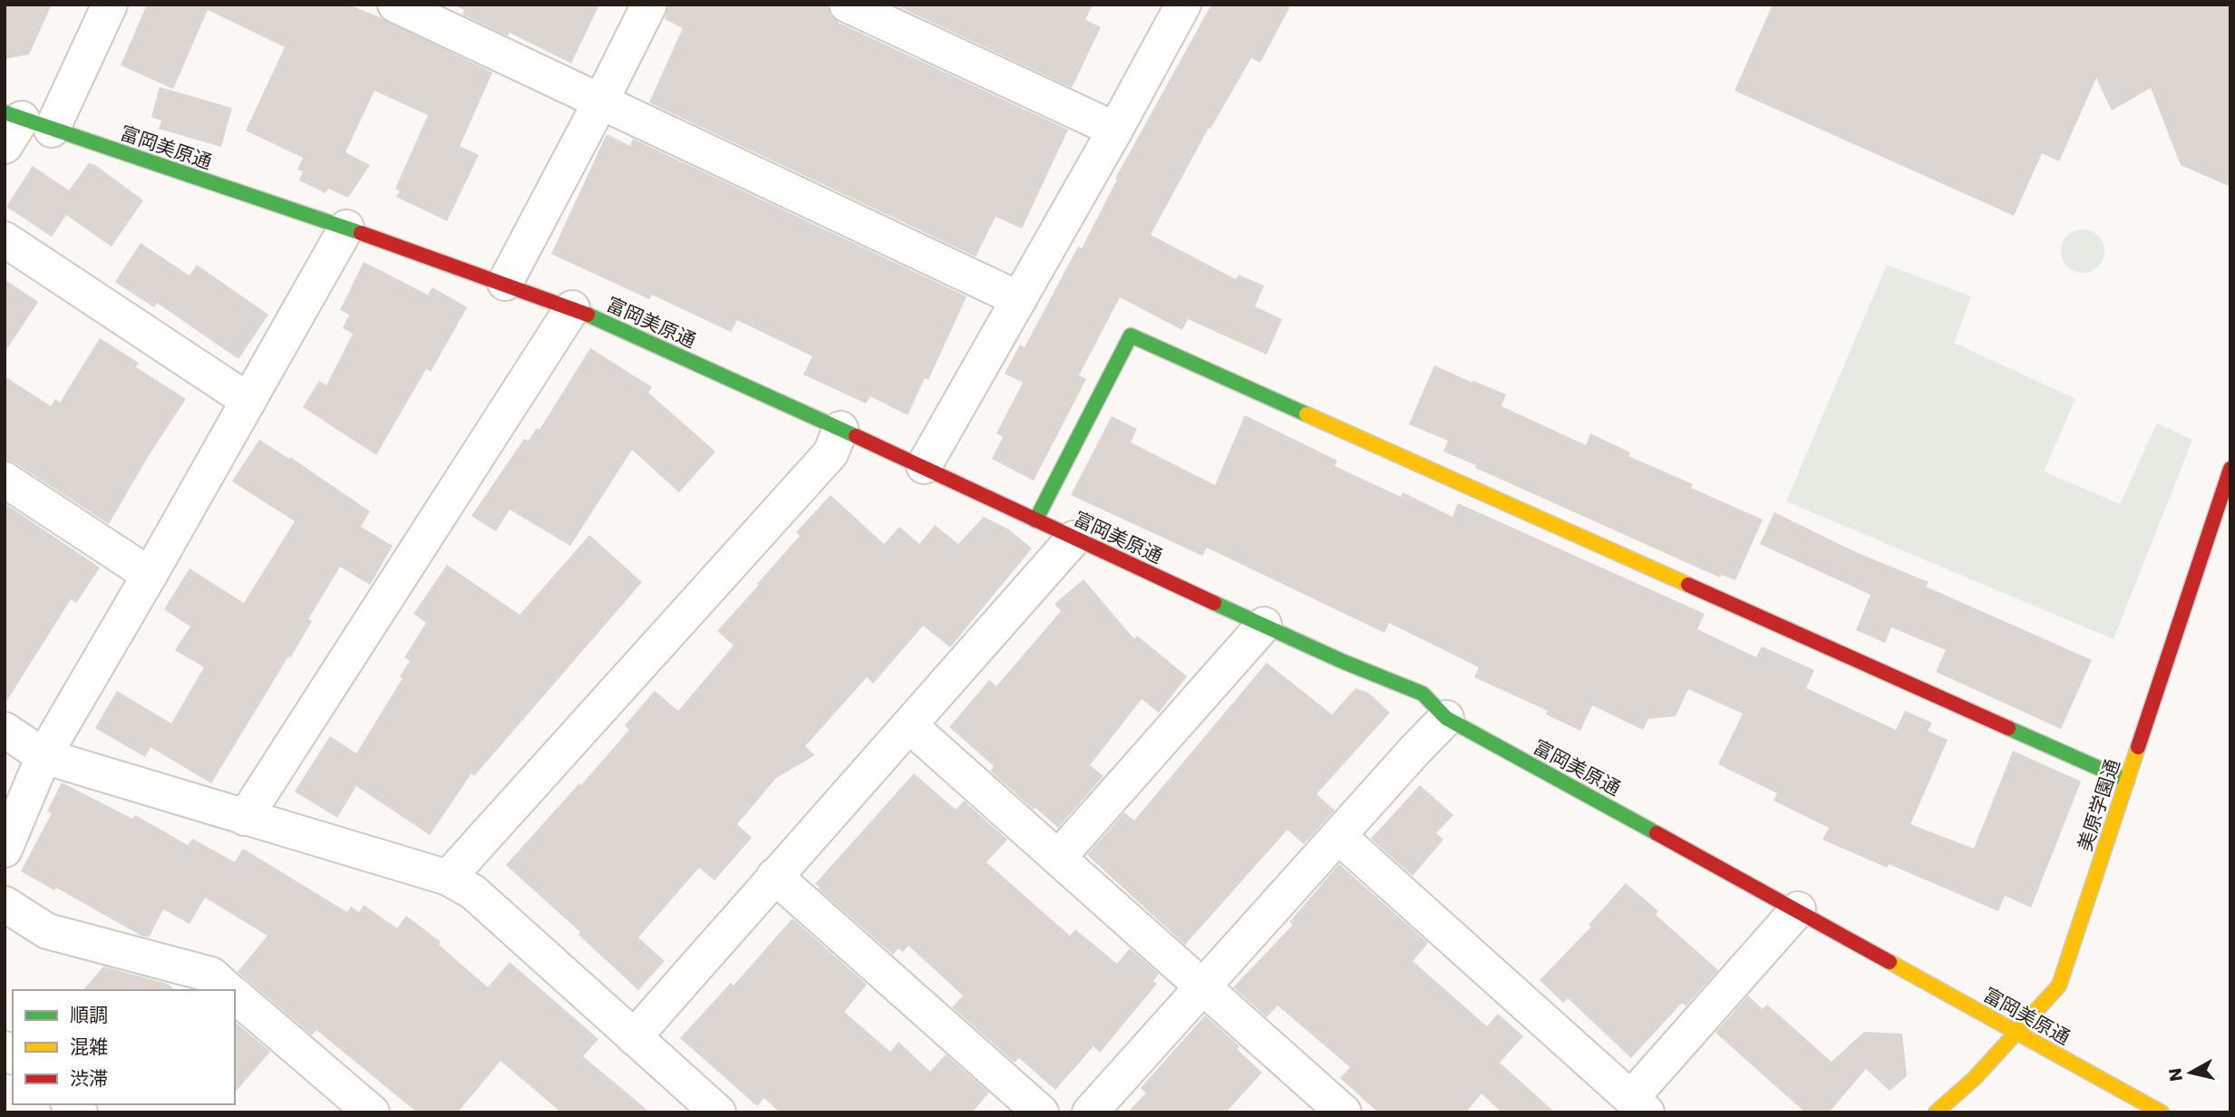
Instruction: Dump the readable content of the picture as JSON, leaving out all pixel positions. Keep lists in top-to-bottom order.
{
  "streets": {
    "street": ["富岡美原通", "美原学園通"]
  },
  "crossings": [
    ["富岡美原通", "美原学園通"]
  ],
  "legend": ["順調", "混雑", "渋滞"],
  "north": "left"
}
